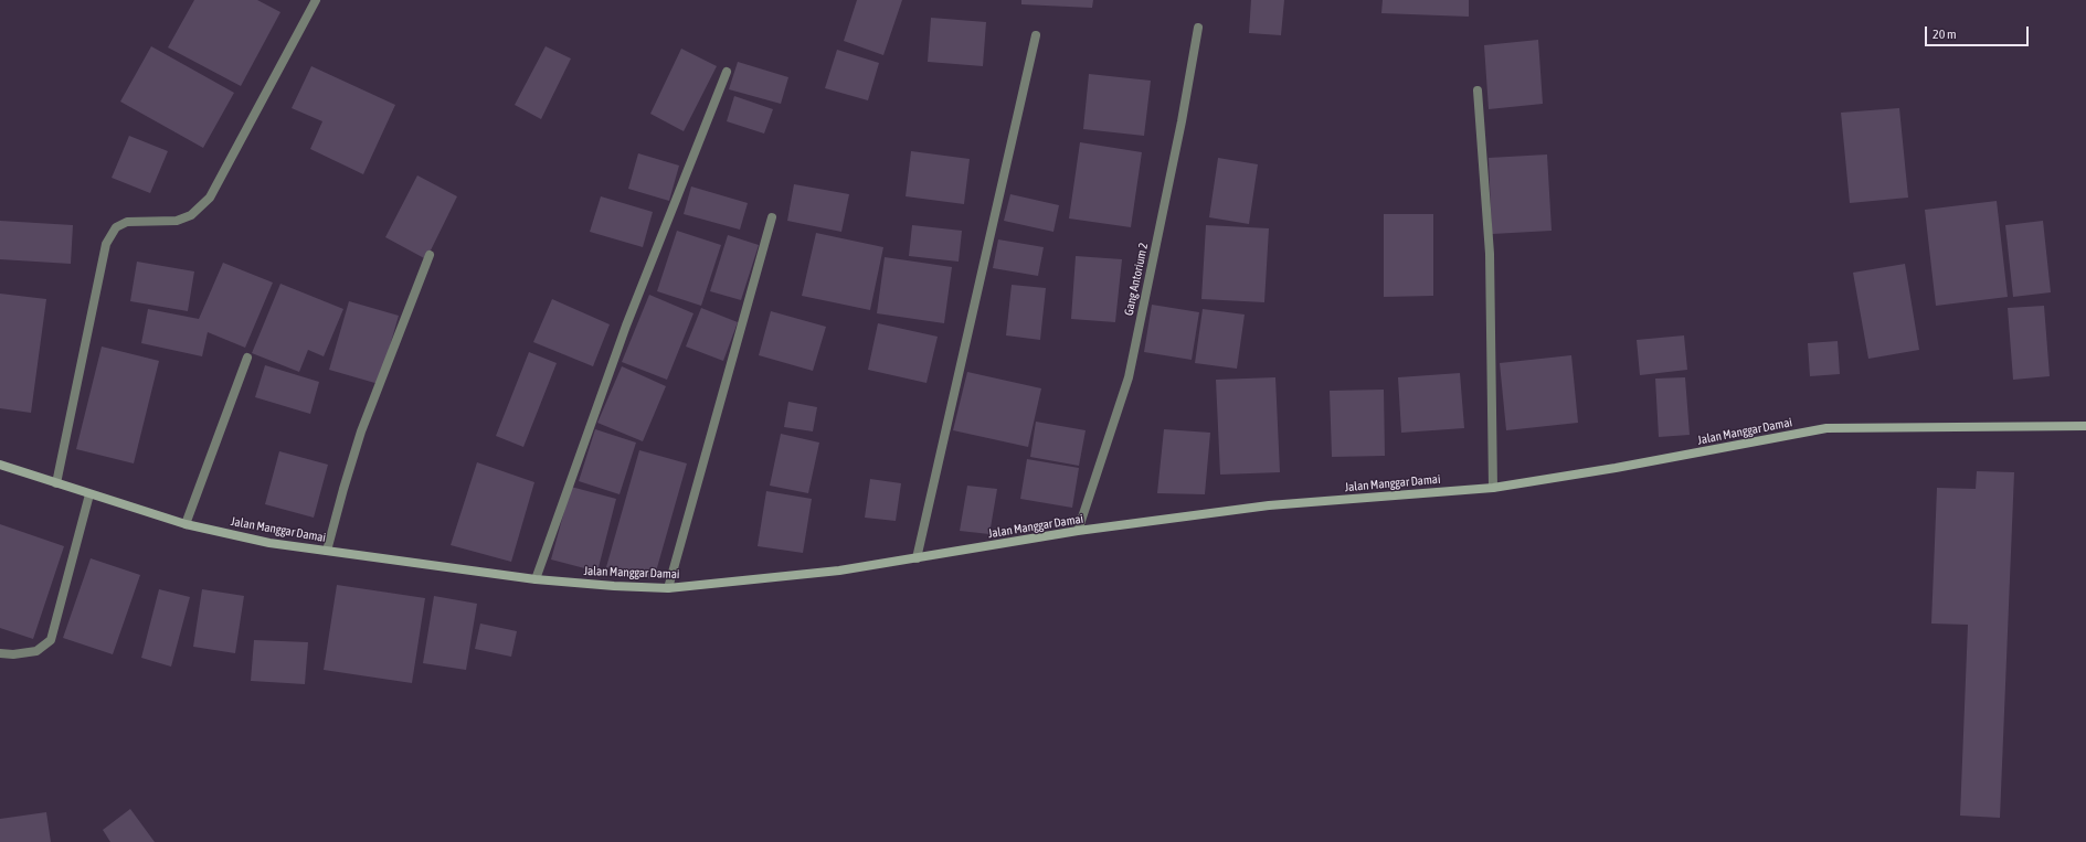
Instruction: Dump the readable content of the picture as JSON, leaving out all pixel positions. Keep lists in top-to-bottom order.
{
  "streets": {
    "street": ["Gang Antorium 2", "Jalan Manggar Damai"]
  },
  "crossings": [
    ["Gang Antorium 2", "Jalan Manggar Damai"]
  ],
  "scale_bar": "20 m"
}
